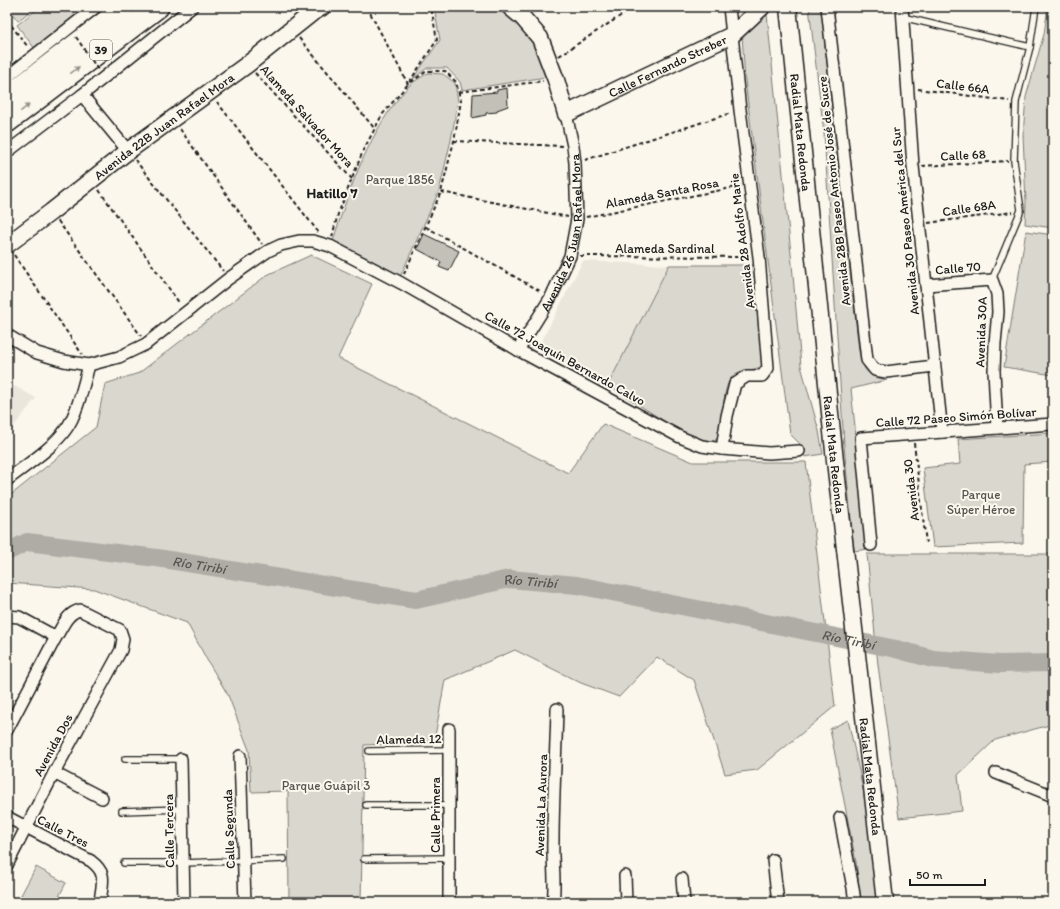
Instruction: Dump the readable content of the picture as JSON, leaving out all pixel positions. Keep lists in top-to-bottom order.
{
  "streets": {
    "highway": ["39"],
    "main road": [
      "Calle Fernando Streber",
      "Avenida 22B Juan Rafael Mora",
      "Radial Mata Redonda",
      "Avenida 26 Juan Rafael Mora"
    ],
    "street": [
      "Avenida 28B Paseo Antonio José de Sucre",
      "Avenida 30 Paseo América del Sur",
      "Avenida 28 Adolfo Marie",
      "Calle 70",
      "Avenida 30A",
      "Calle 72 Joaquín Bernardo Calvo",
      "Calle 72 Paseo Simón Bolívar",
      "Avenida Dos",
      "Avenida La Aurora",
      "Calle Primera",
      "Calle Segunda",
      "Calle Tres",
      "Calle Tercera"
    ],
    "lane": ["Alameda 12"],
    "path": [
      "Calle 66A",
      "Alameda Salvador Mora",
      "Calle 68",
      "Alameda Santa Rosa",
      "Calle 68A",
      "Alameda Sardinal",
      "Avenida 30"
    ]
  },
  "crossings": [
    ["Calle Fernando Streber", "Avenida 26 Juan Rafael Mora"],
    ["Calle Fernando Streber", "Avenida 28 Adolfo Marie"],
    ["Calle 66A", "Avenida 30 Paseo América del Sur"],
    ["Alameda Salvador Mora", "Avenida 22B Juan Rafael Mora"],
    ["Calle 68", "Avenida 30 Paseo América del Sur"],
    ["Avenida 28B Paseo Antonio José de Sucre", "Avenida 30 Paseo América del Sur"],
    ["Alameda Santa Rosa", "Avenida 26 Juan Rafael Mora"],
    ["Alameda Santa Rosa", "Avenida 28 Adolfo Marie"],
    ["Calle 68A", "Avenida 30 Paseo América del Sur"],
    ["Calle 68A", "Avenida 30A"],
    ["Avenida 30 Paseo América del Sur", "Calle 70"],
    ["Avenida 30 Paseo América del Sur", "Calle 72 Paseo Simón Bolívar"],
    ["Avenida 26 Juan Rafael Mora", "Alameda Sardinal"],
    ["Avenida 26 Juan Rafael Mora", "Calle 72 Joaquín Bernardo Calvo"],
    ["Avenida 28 Adolfo Marie", "Alameda Sardinal"],
    ["Avenida 28 Adolfo Marie", "Calle 72 Joaquín Bernardo Calvo"],
    ["Calle 70", "Avenida 30A"],
    ["Avenida 30A", "Calle 72 Paseo Simón Bolívar"],
    ["Calle 72 Paseo Simón Bolívar", "Avenida 30"],
    ["Alameda 12", "Calle Primera"],
    ["Avenida Dos", "Calle Tres"]
  ],
  "districts": ["Hatillo 7"],
  "water": ["Río Tiribí"],
  "parks": ["Parque 1856", "Parque Súper Héroe", "Parque Guápil 3"],
  "scale_bar": "50 m"
}
